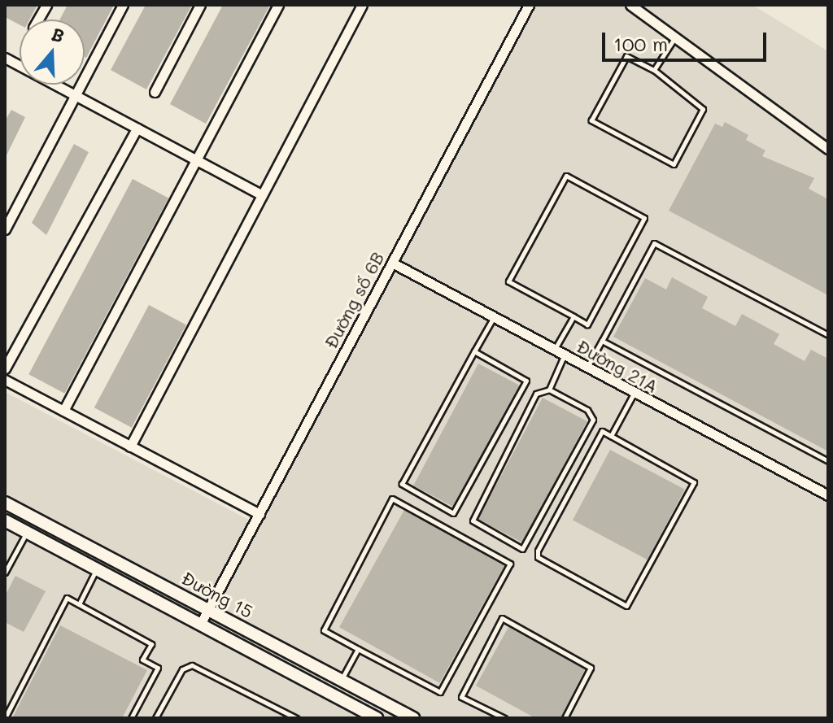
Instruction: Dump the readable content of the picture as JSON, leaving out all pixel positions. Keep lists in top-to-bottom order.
{
  "streets": {
    "street": ["Đường số 6B", "Đường 21A", "Đường 15"]
  },
  "crossings": [
    ["Đường số 6B", "Đường 21A"],
    ["Đường số 6B", "Đường 15"]
  ],
  "scale_bar": "100 m",
  "north": "top"
}
